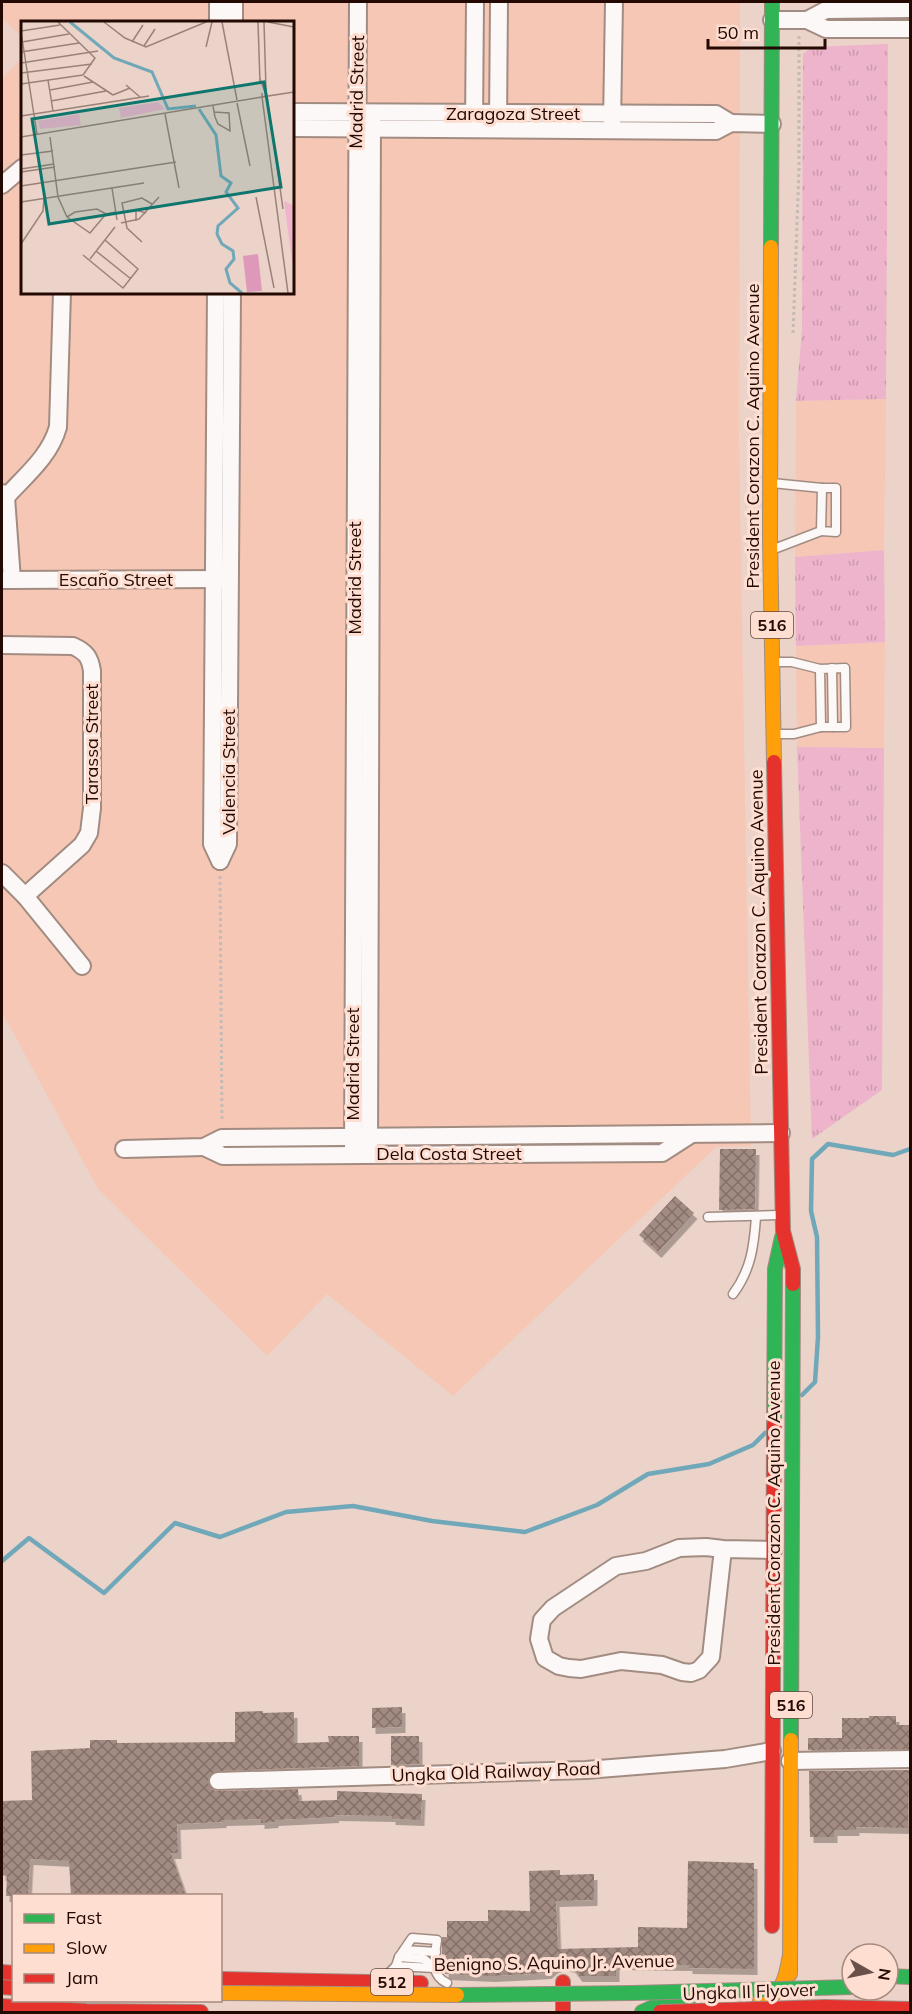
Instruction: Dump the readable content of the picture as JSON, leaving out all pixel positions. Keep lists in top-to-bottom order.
{
  "streets": {
    "main road": [
      "President Corazon C. Aquino Avenue",
      "516",
      "Benigno S. Aquino Jr. Avenue",
      "512",
      "Ungka II Flyover"
    ],
    "street": [
      "Madrid Street",
      "Zaragoza Street",
      "Escaño Street",
      "Tarassa Street",
      "Valencia Street",
      "Dela Costa Street",
      "Ungka Old Railway Road"
    ]
  },
  "crossings": [
    ["Madrid Street", "Zaragoza Street"],
    ["Madrid Street", "Dela Costa Street"],
    ["Zaragoza Street", "President Corazon C. Aquino Avenue"],
    ["President Corazon C. Aquino Avenue", "Dela Costa Street"],
    ["President Corazon C. Aquino Avenue", "Ungka Old Railway Road"],
    ["President Corazon C. Aquino Avenue", "Benigno S. Aquino Jr. Avenue"],
    ["Escaño Street", "Valencia Street"]
  ],
  "legend": ["Fast", "Slow", "Jam"],
  "scale_bar": "50 m",
  "north": "right"
}
